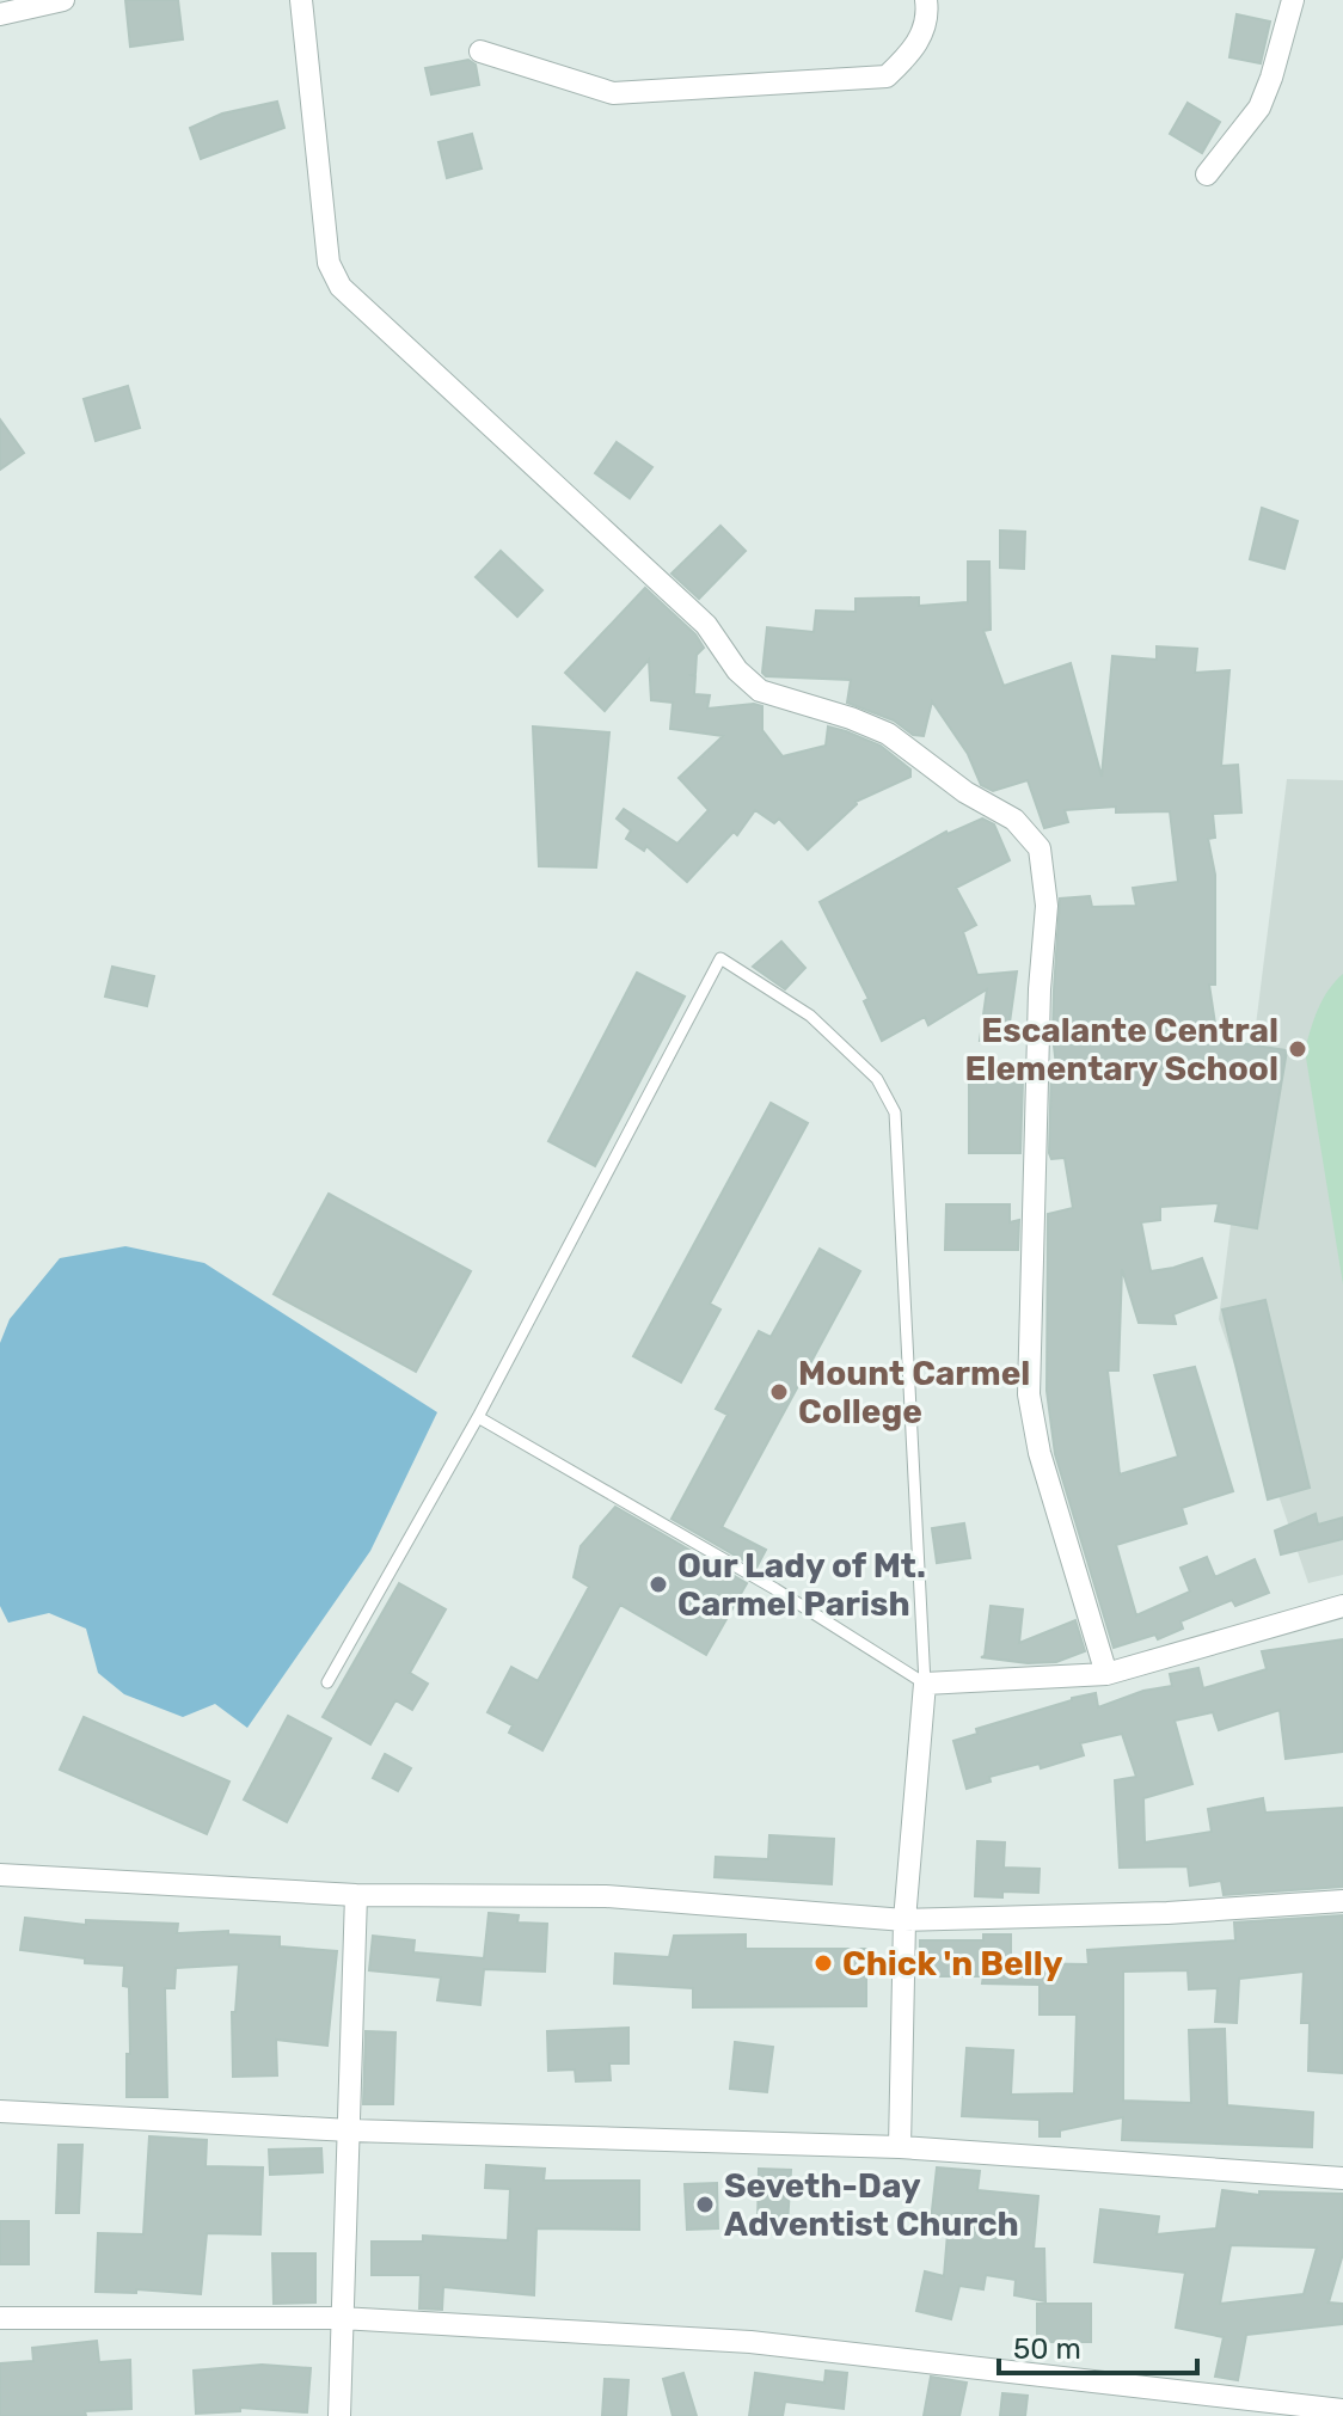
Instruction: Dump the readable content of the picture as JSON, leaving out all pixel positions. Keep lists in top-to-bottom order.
{
  "places": [
    "Escalante Central Elementary School",
    "Mount Carmel College",
    "Our Lady of Mt. Carmel Parish",
    "Chick 'n Belly",
    "Seveth-Day Adventist Church"
  ],
  "scale_bar": "50 m"
}
